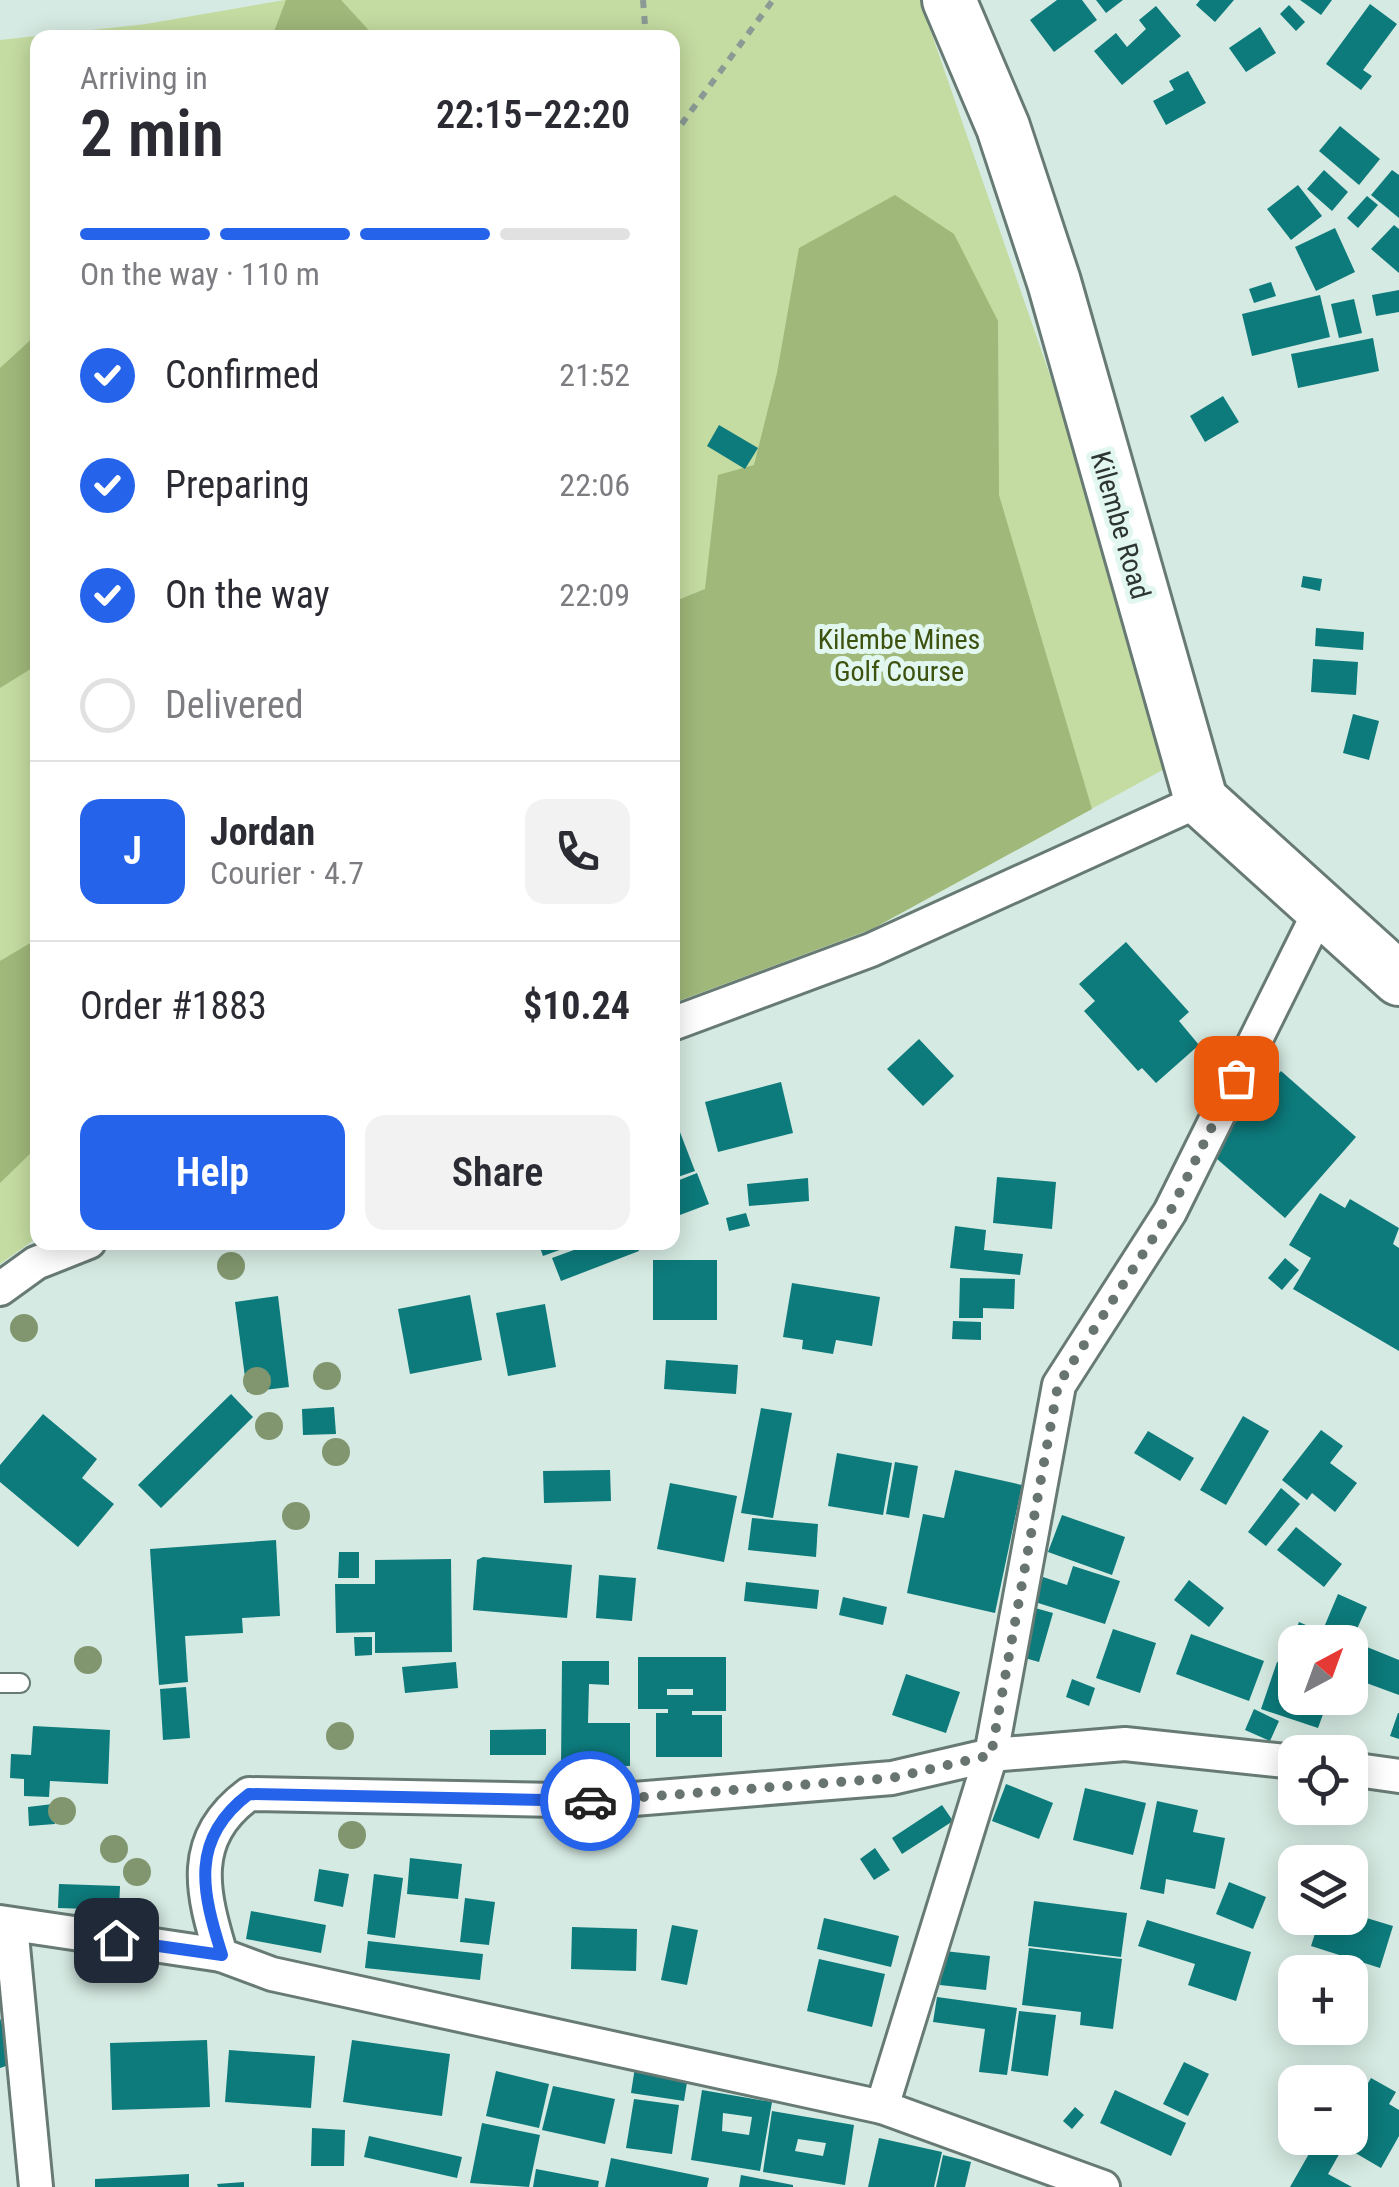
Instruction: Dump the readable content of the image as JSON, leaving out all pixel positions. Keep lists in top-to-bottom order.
{
  "streets": {
    "main road": ["Kilembe Road"]
  },
  "parks": ["Kilembe Mines Golf Course"],
  "north": "top right",
  "page": {
    "heading": ["2 min", "Arriving in", "22:15–22:20"],
    "panel": [
      "Jordan",
      "Courier · 4.7",
      "Order #1883",
      "$10.24"
    ],
    "bar": "On the way · 110 m",
    "list": [
      ["Confirmed", "21:52"],
      ["Preparing", "22:06"],
      ["On the way", "22:09"],
      "Delivered"
    ],
    "round": "J",
    "buttons": ["Help", "Share"],
    "map_buttons": ["+", "−"]
  }
}
